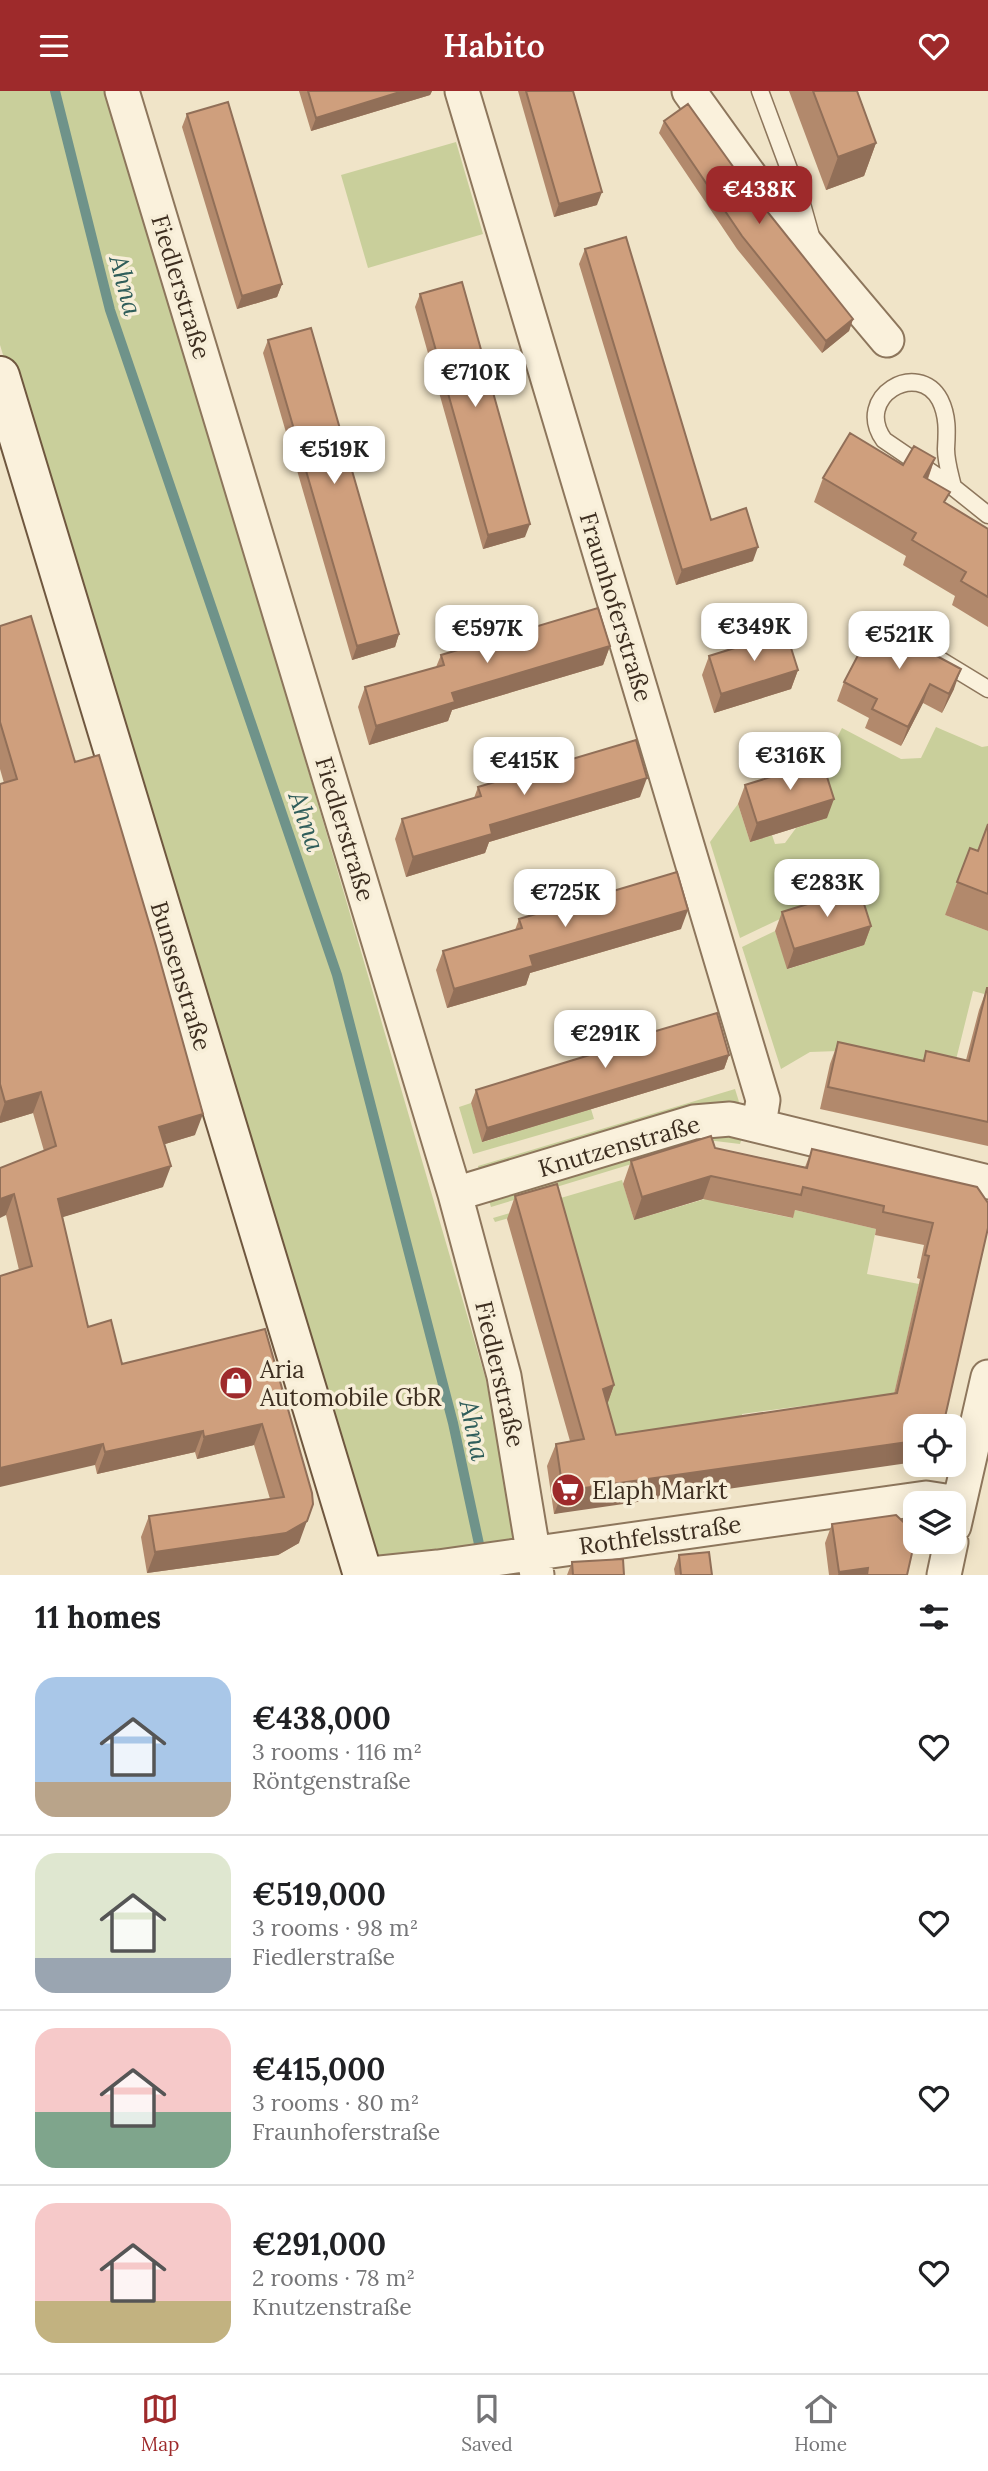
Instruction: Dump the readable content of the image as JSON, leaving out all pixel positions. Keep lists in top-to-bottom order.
{
  "streets": {
    "street": [
      "Fiedlerstraße",
      "Fraunhoferstraße",
      "Bunsenstraße",
      "Knutzenstraße",
      "Rothfelsstraße"
    ]
  },
  "crossings": [
    ["Fiedlerstraße", "Knutzenstraße"],
    ["Fiedlerstraße", "Rothfelsstraße"],
    ["Fraunhoferstraße", "Knutzenstraße"],
    ["Bunsenstraße", "Rothfelsstraße"]
  ],
  "water": ["Ahna"],
  "places": {
    "shop": ["Aria Automobile GbR"],
    "supermarket": ["Elaph Markt"]
  },
  "page": {
    "header": "Habito",
    "price": [
      "€438K",
      "€710K",
      "€519K",
      "€349K",
      "€597K",
      "€521K",
      "€316K",
      "€415K",
      "€283K",
      "€725K",
      "€291K"
    ],
    "heading": "11 homes",
    "list": [
      {
        "name": "€438,000",
        "note": "3 rooms · 116 m² · Röntgenstraße"
      },
      {
        "name": "€519,000",
        "note": "3 rooms · 98 m² · Fiedlerstraße"
      },
      {
        "name": "€415,000",
        "note": "3 rooms · 80 m² · Fraunhoferstraße"
      },
      {
        "name": "€291,000",
        "note": "2 rooms · 78 m² · Knutzenstraße"
      }
    ],
    "tabs": ["Map", "Saved", "Home"]
  }
}
